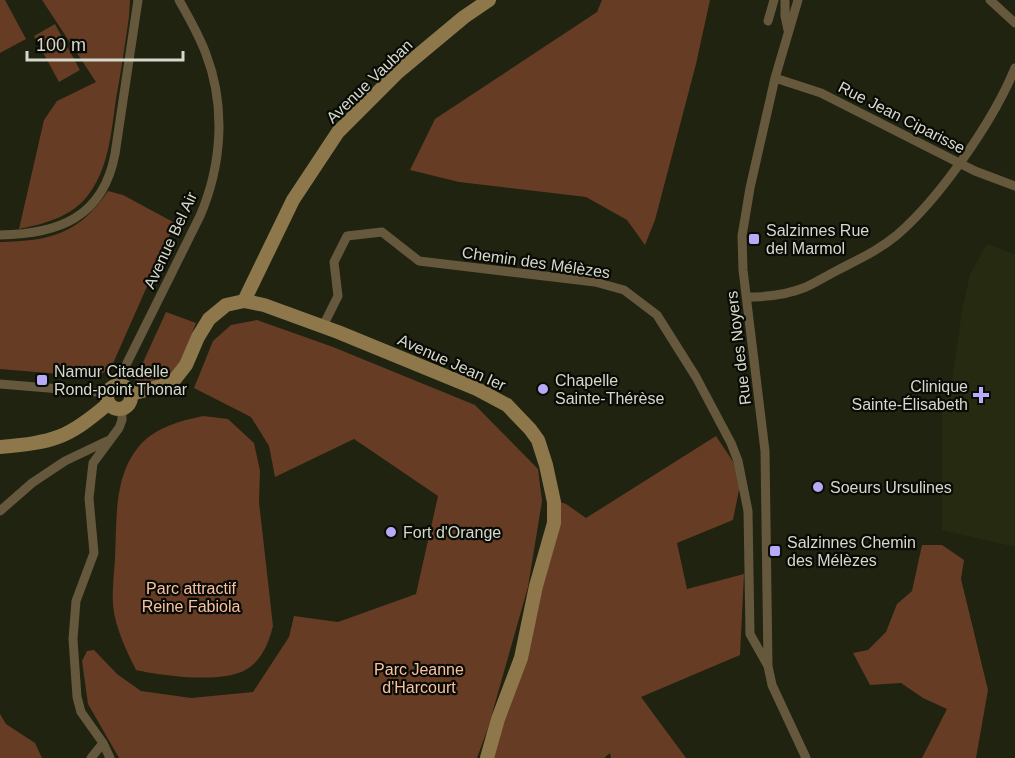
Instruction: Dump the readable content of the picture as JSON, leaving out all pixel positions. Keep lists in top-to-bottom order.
{
  "streets": {
    "main road": ["Avenue Vauban", "Avenue Jean Ier"],
    "street": [
      "Rue Jean Ciparisse",
      "Avenue Bel Air",
      "Chemin des Mélèzes",
      "Rue des Noyers"
    ]
  },
  "crossings": [
    ["Avenue Vauban", "Avenue Jean Ier"],
    ["Rue Jean Ciparisse", "Rue des Noyers"],
    ["Chemin des Mélèzes", "Rue des Noyers"],
    ["Chemin des Mélèzes", "Avenue Jean Ier"]
  ],
  "parks": ["Parc attractif Reine Fabiola", "Parc Jeanne d'Harcourt"],
  "places": {
    "transit": ["Salzinnes Rue del Marmol", "Namur Citadelle Rond-point Thonar", "Salzinnes Chemin des Mélèzes"],
    "other": ["Chapelle Sainte-Thérèse", "Soeurs Ursulines", "Fort d'Orange"],
    "health": ["Clinique Sainte-Élisabeth"]
  },
  "scale_bar": "100 m"
}
